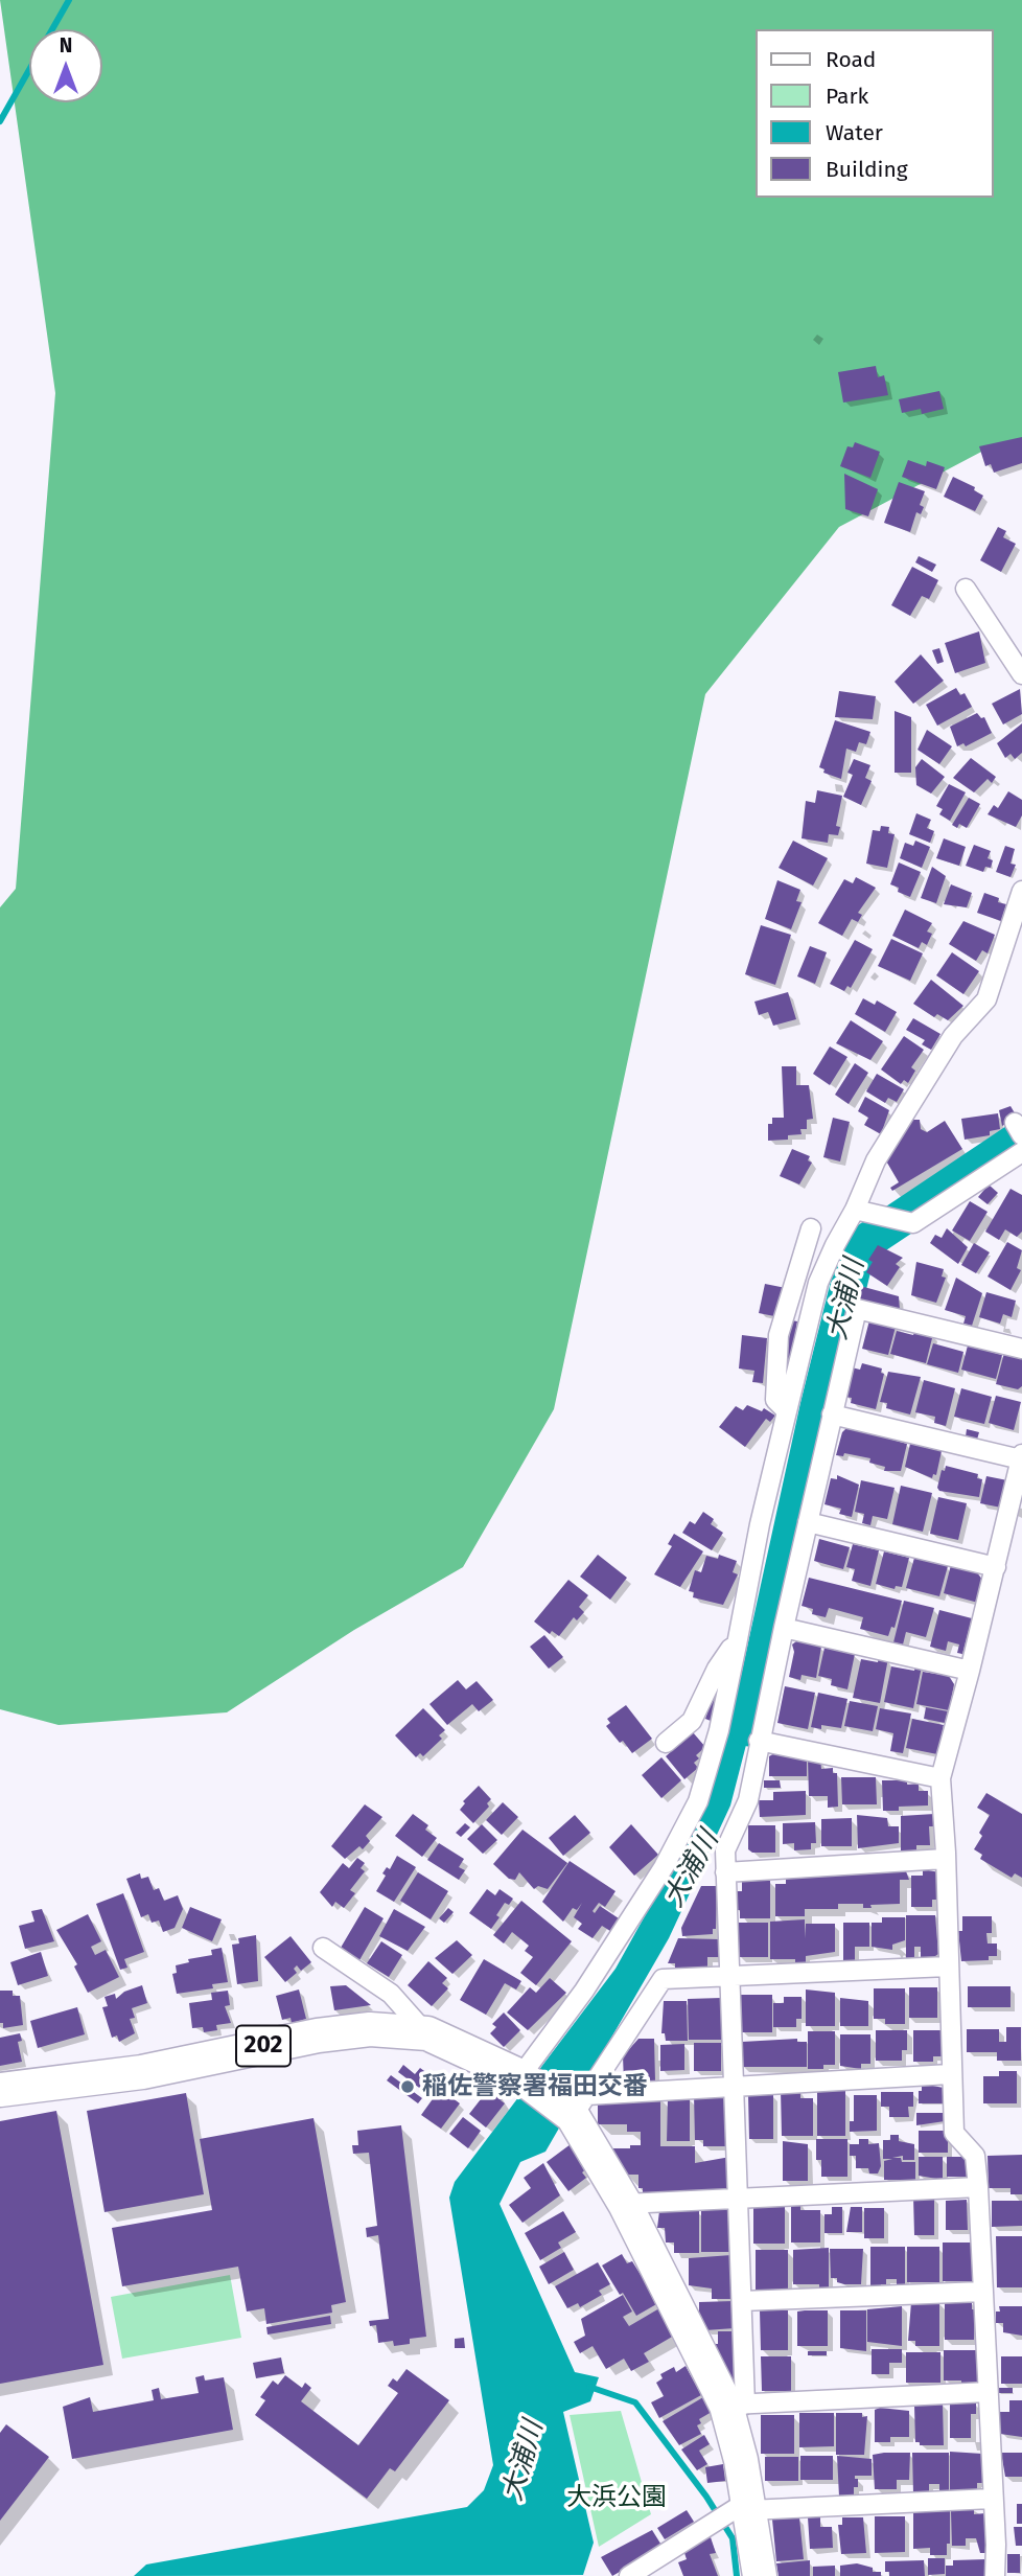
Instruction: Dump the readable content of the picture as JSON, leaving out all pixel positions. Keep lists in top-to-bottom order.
{
  "streets": {
    "highway": ["202"]
  },
  "water": ["大浦川"],
  "parks": ["大浜公園"],
  "places": ["稲佐警察署福田交番"],
  "legend": [
    "Road",
    "Park",
    "Water",
    "Building"
  ],
  "north": "top"
}
